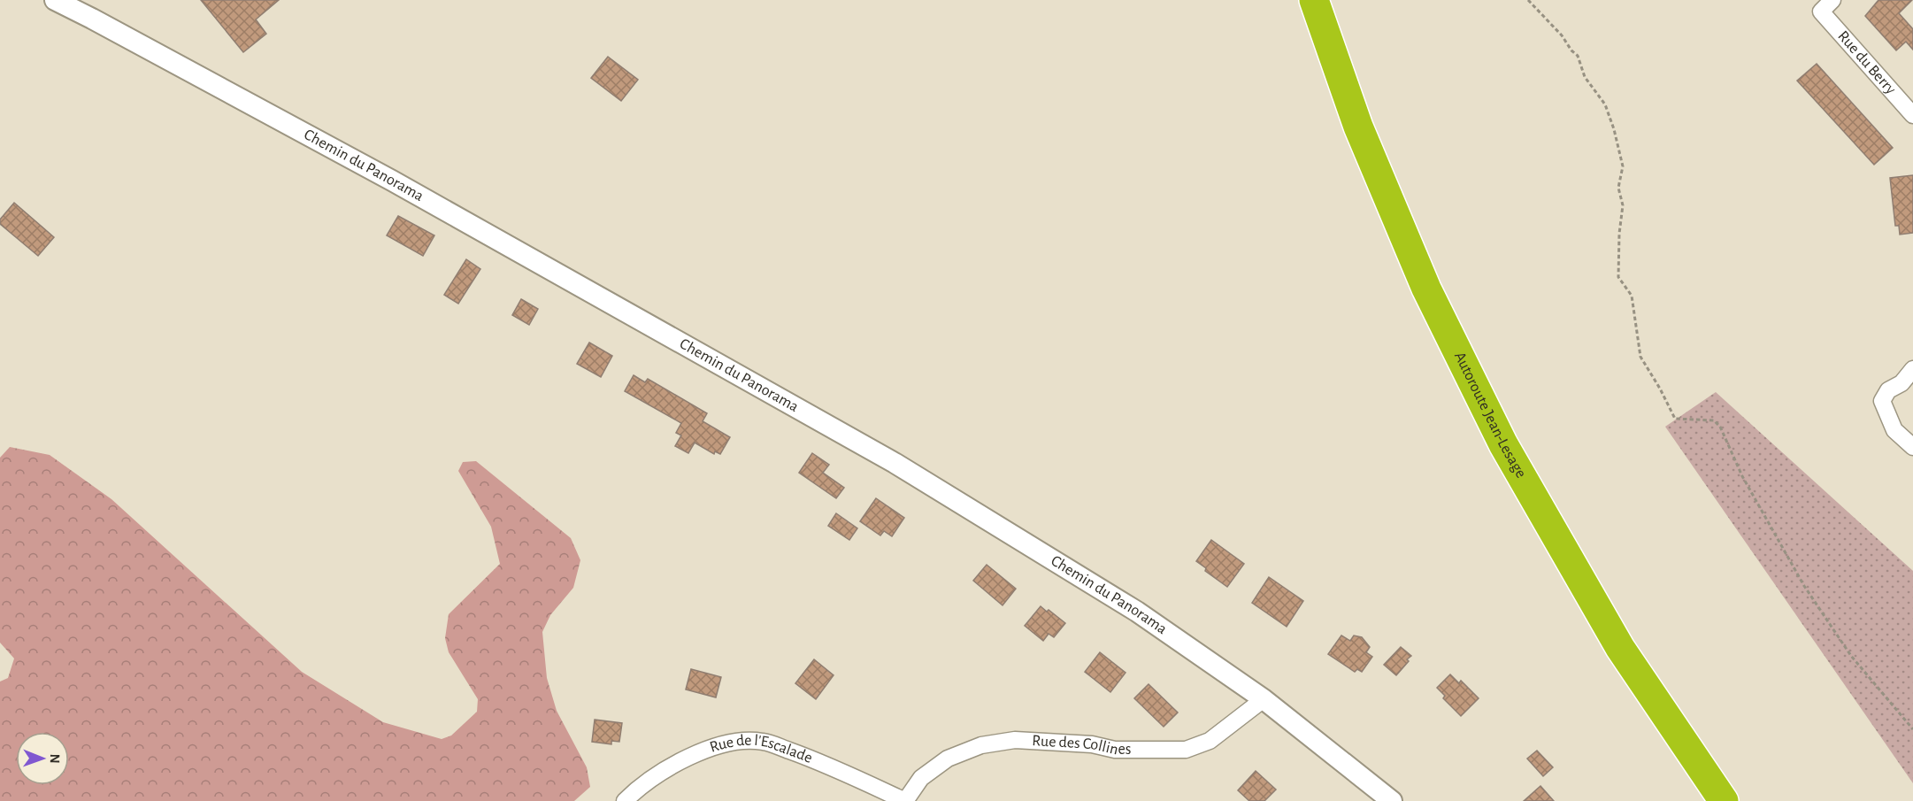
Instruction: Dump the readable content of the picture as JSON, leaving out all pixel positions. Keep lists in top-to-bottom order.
{
  "streets": {
    "highway": ["Autoroute Jean-Lesage"],
    "street": [
      "Rue du Berry",
      "Chemin du Panorama",
      "Rue des Collines",
      "Rue de l'Escalade"
    ]
  },
  "crossings": [
    ["Chemin du Panorama", "Rue des Collines"],
    ["Rue des Collines", "Rue de l'Escalade"]
  ],
  "north": "right"
}
